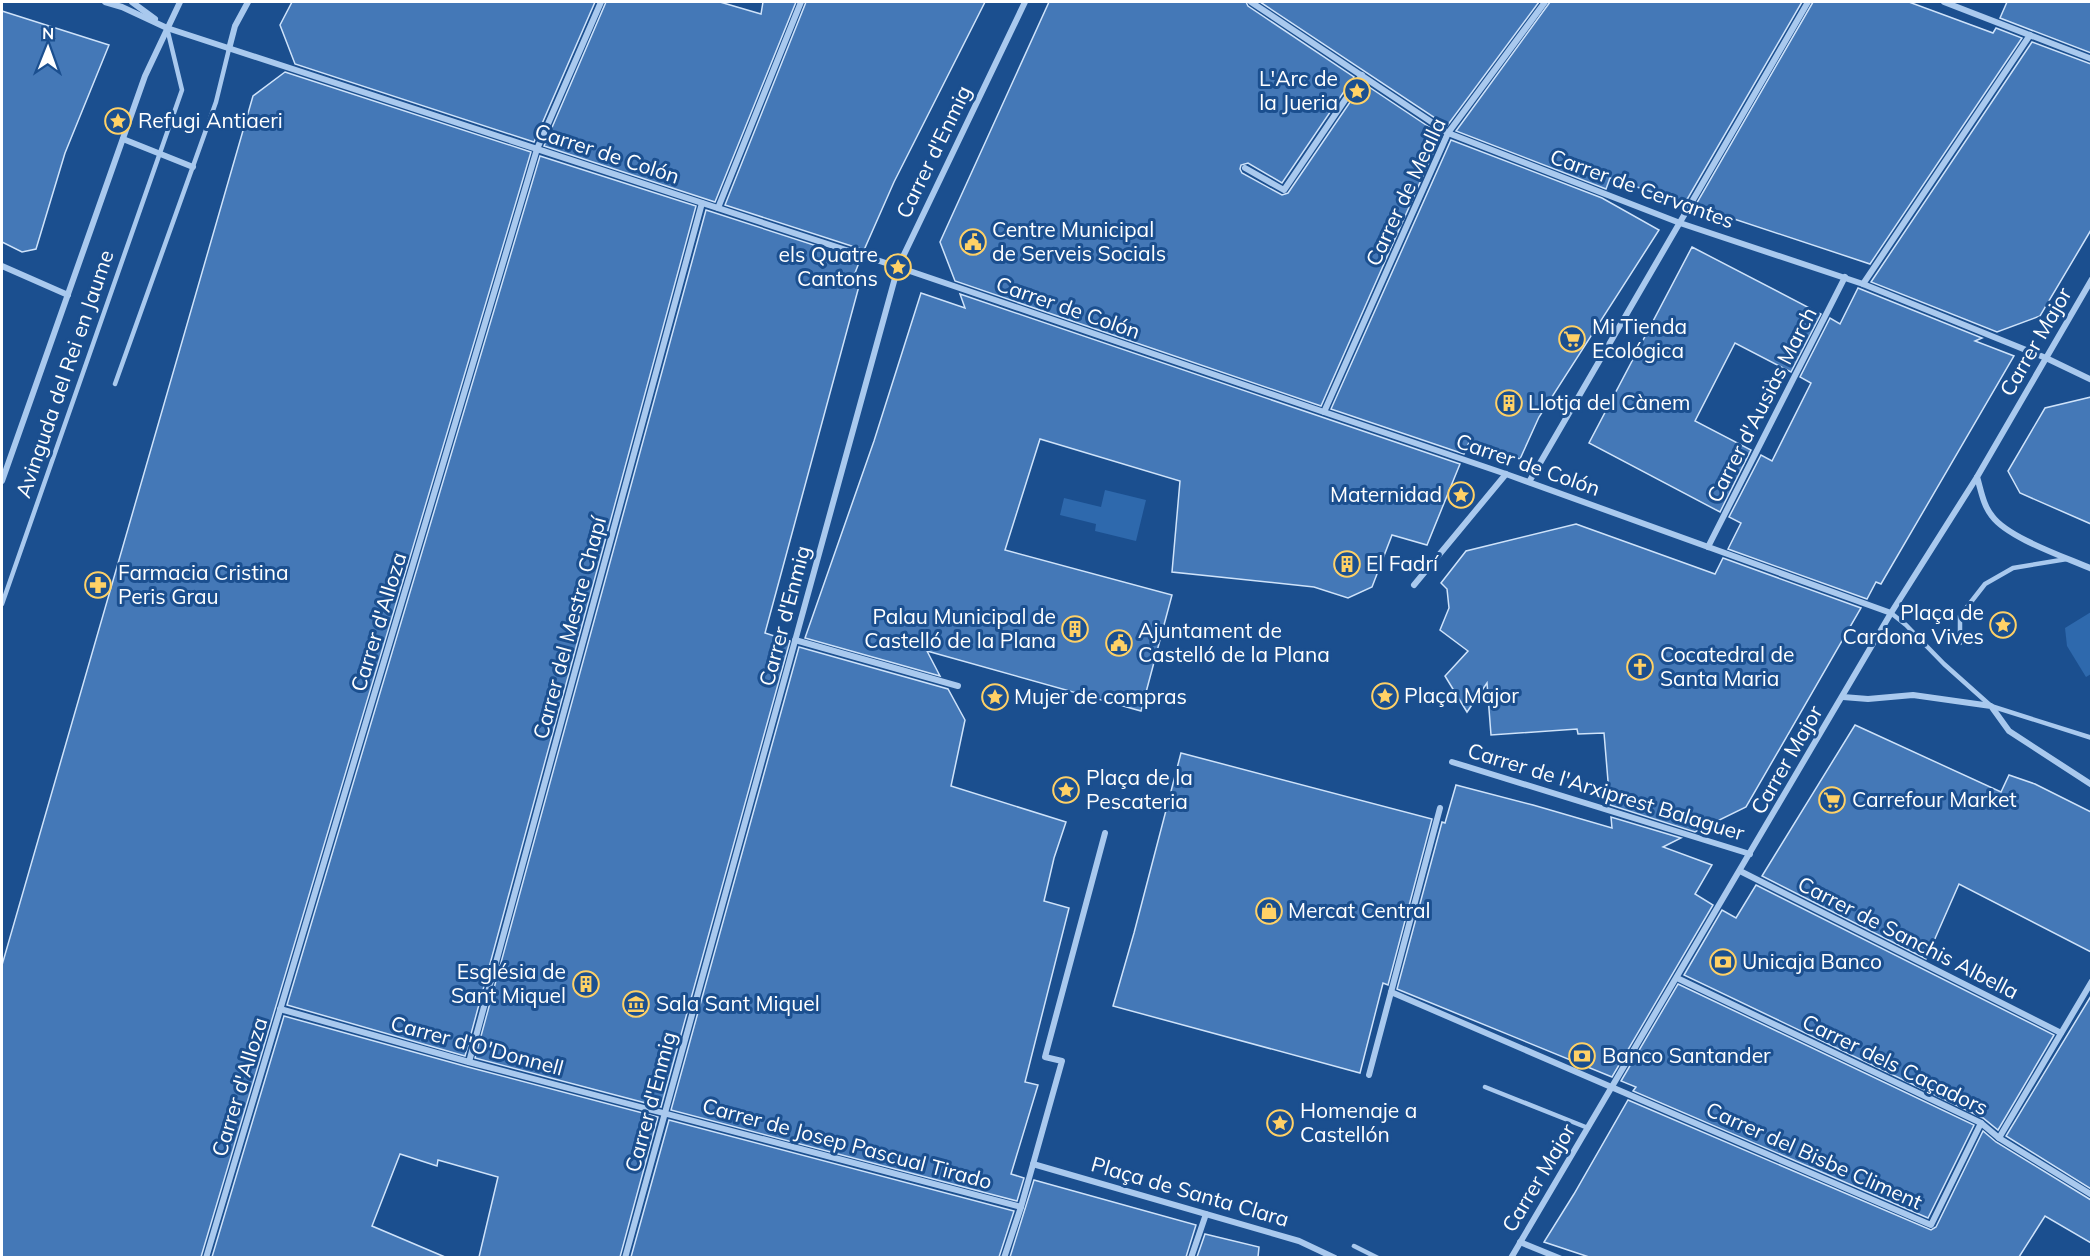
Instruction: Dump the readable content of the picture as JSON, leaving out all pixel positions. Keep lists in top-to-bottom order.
{
  "streets": {
    "street": [
      "Carrer d'Enmig",
      "Carrer de Colón",
      "Carrer de Cervantes",
      "Carrer de Mealla",
      "Carrer Major",
      "Avinguda del Rei en Jaume",
      "Carrer d'Ausiàs March",
      "Carrer d'Alloza",
      "Carrer del Mestre Chapí",
      "Carrer de l'Arxiprest Balaguer",
      "Carrer de Sanchis Albella",
      "Carrer d'O'Donnell",
      "Carrer dels Caçadors",
      "Carrer de Josep Pascual Tirado",
      "Carrer del Bisbe Climent",
      "Plaça de Santa Clara"
    ]
  },
  "crossings": [
    ["Carrer d'Enmig", "Carrer de Colón"],
    ["Carrer d'Enmig", "Carrer d'O'Donnell"],
    ["Carrer d'Enmig", "Carrer de Josep Pascual Tirado"],
    ["Carrer de Colón", "Carrer de Mealla"],
    ["Carrer de Colón", "Carrer Major"],
    ["Carrer de Colón", "Avinguda del Rei en Jaume"],
    ["Carrer de Colón", "Carrer d'Ausiàs March"],
    ["Carrer de Colón", "Carrer d'Alloza"],
    ["Carrer de Colón", "Carrer del Mestre Chapí"],
    ["Carrer de Cervantes", "Carrer de Mealla"],
    ["Carrer de Cervantes", "Carrer Major"],
    ["Carrer de Cervantes", "Carrer d'Ausiàs March"],
    ["Carrer Major", "Carrer de l'Arxiprest Balaguer"],
    ["Carrer Major", "Carrer de Sanchis Albella"],
    ["Carrer Major", "Carrer dels Caçadors"],
    ["Carrer Major", "Carrer del Bisbe Climent"],
    ["Carrer d'Alloza", "Carrer d'O'Donnell"],
    ["Carrer del Mestre Chapí", "Carrer d'O'Donnell"],
    ["Carrer d'O'Donnell", "Carrer de Josep Pascual Tirado"],
    ["Carrer dels Caçadors", "Carrer del Bisbe Climent"]
  ],
  "places": {
    "place": [
      "L'Arc de la Jueria",
      "Refugi Antiaeri",
      "els Quatre Cantons",
      "Maternidad",
      "Plaça de Cardona Vives",
      "Plaça Major",
      "Mujer de compras",
      "Plaça de la Pescateria",
      "Homenaje a Castellón"
    ],
    "public building": ["Centre Municipal de Serveis Socials", "Ajuntament de Castelló de la Plana"],
    "supermarket": ["Mi Tienda Ecológica", "Carrefour Market"],
    "building": [
      "Llotja del Cànem",
      "El Fadrí",
      "Palau Municipal de Castelló de la Plana",
      "Església de Sant Miquel"
    ],
    "pharmacy": ["Farmacia Cristina Peris Grau"],
    "church": ["Cocatedral de Santa Maria"],
    "shop": ["Mercat Central"],
    "bank": ["Unicaja Banco", "Banco Santander"],
    "museum": ["Sala Sant Miquel"]
  },
  "north": "top"
}
